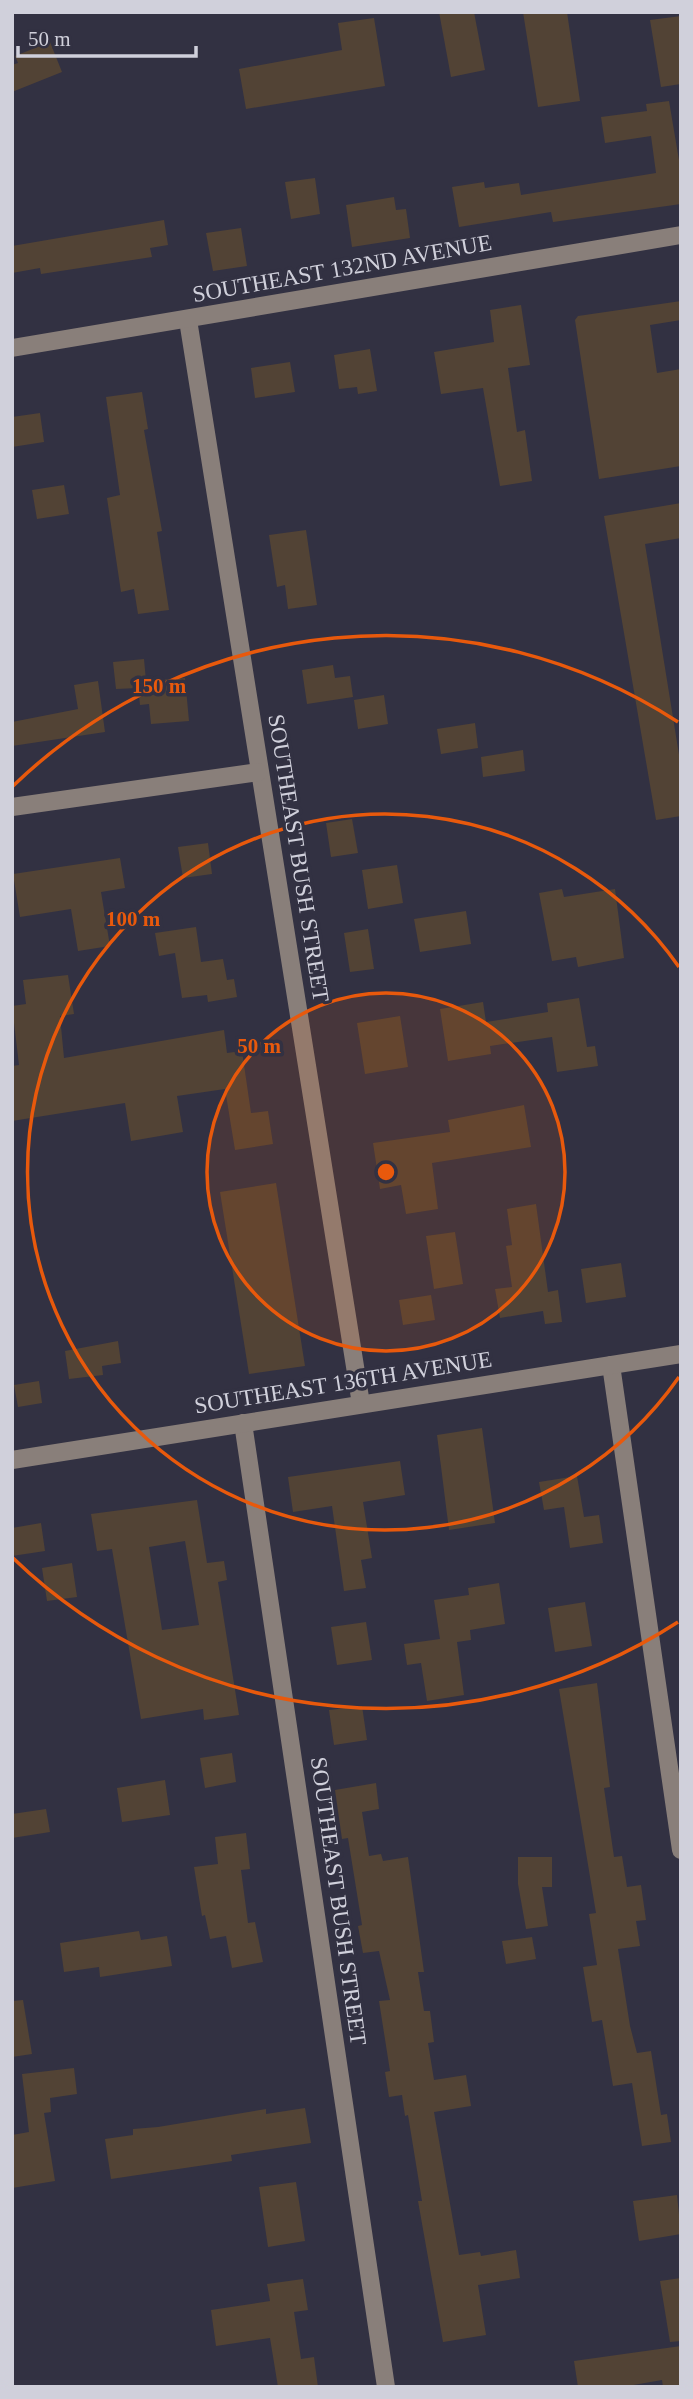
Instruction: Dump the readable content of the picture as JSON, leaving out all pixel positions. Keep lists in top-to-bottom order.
{
  "streets": {
    "street": ["SOUTHEAST 132ND AVENUE", "SOUTHEAST BUSH STREET", "SOUTHEAST 136TH AVENUE"]
  },
  "crossings": [
    ["SOUTHEAST 132ND AVENUE", "SOUTHEAST BUSH STREET"],
    ["SOUTHEAST BUSH STREET", "SOUTHEAST 136TH AVENUE"]
  ],
  "scale_bar": "50 m",
  "rings": ["150 m", "100 m", "50 m"]
}
